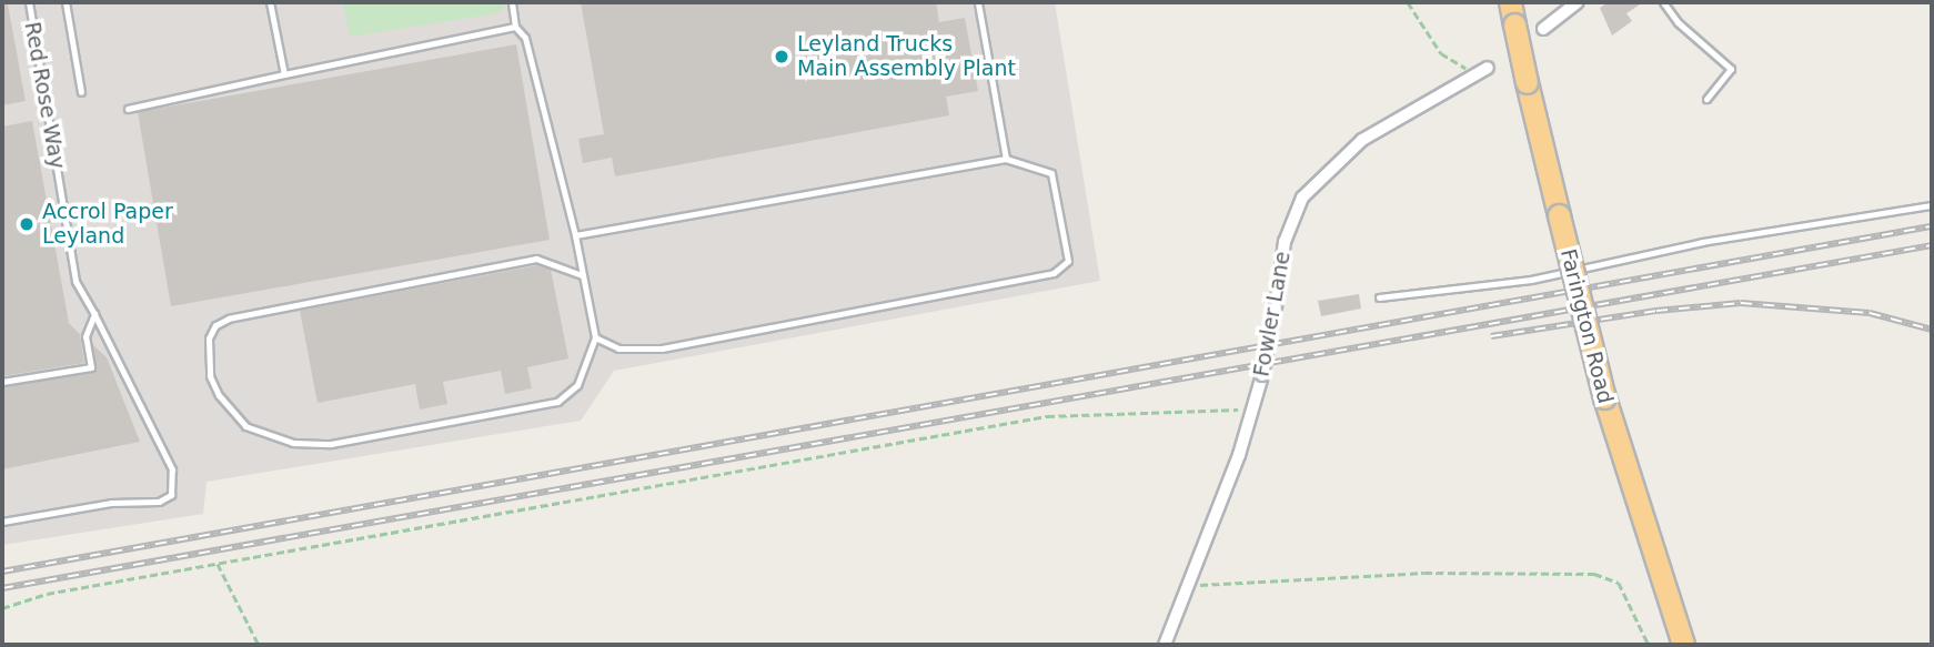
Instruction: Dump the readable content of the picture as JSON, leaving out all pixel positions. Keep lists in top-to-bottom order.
{
  "streets": {
    "highway": ["Farington Road"],
    "street": ["Fowler Lane"],
    "lane": ["Red Rose Way"]
  },
  "places": ["Leyland Trucks Main Assembly Plant", "Accrol Paper Leyland"]
}
